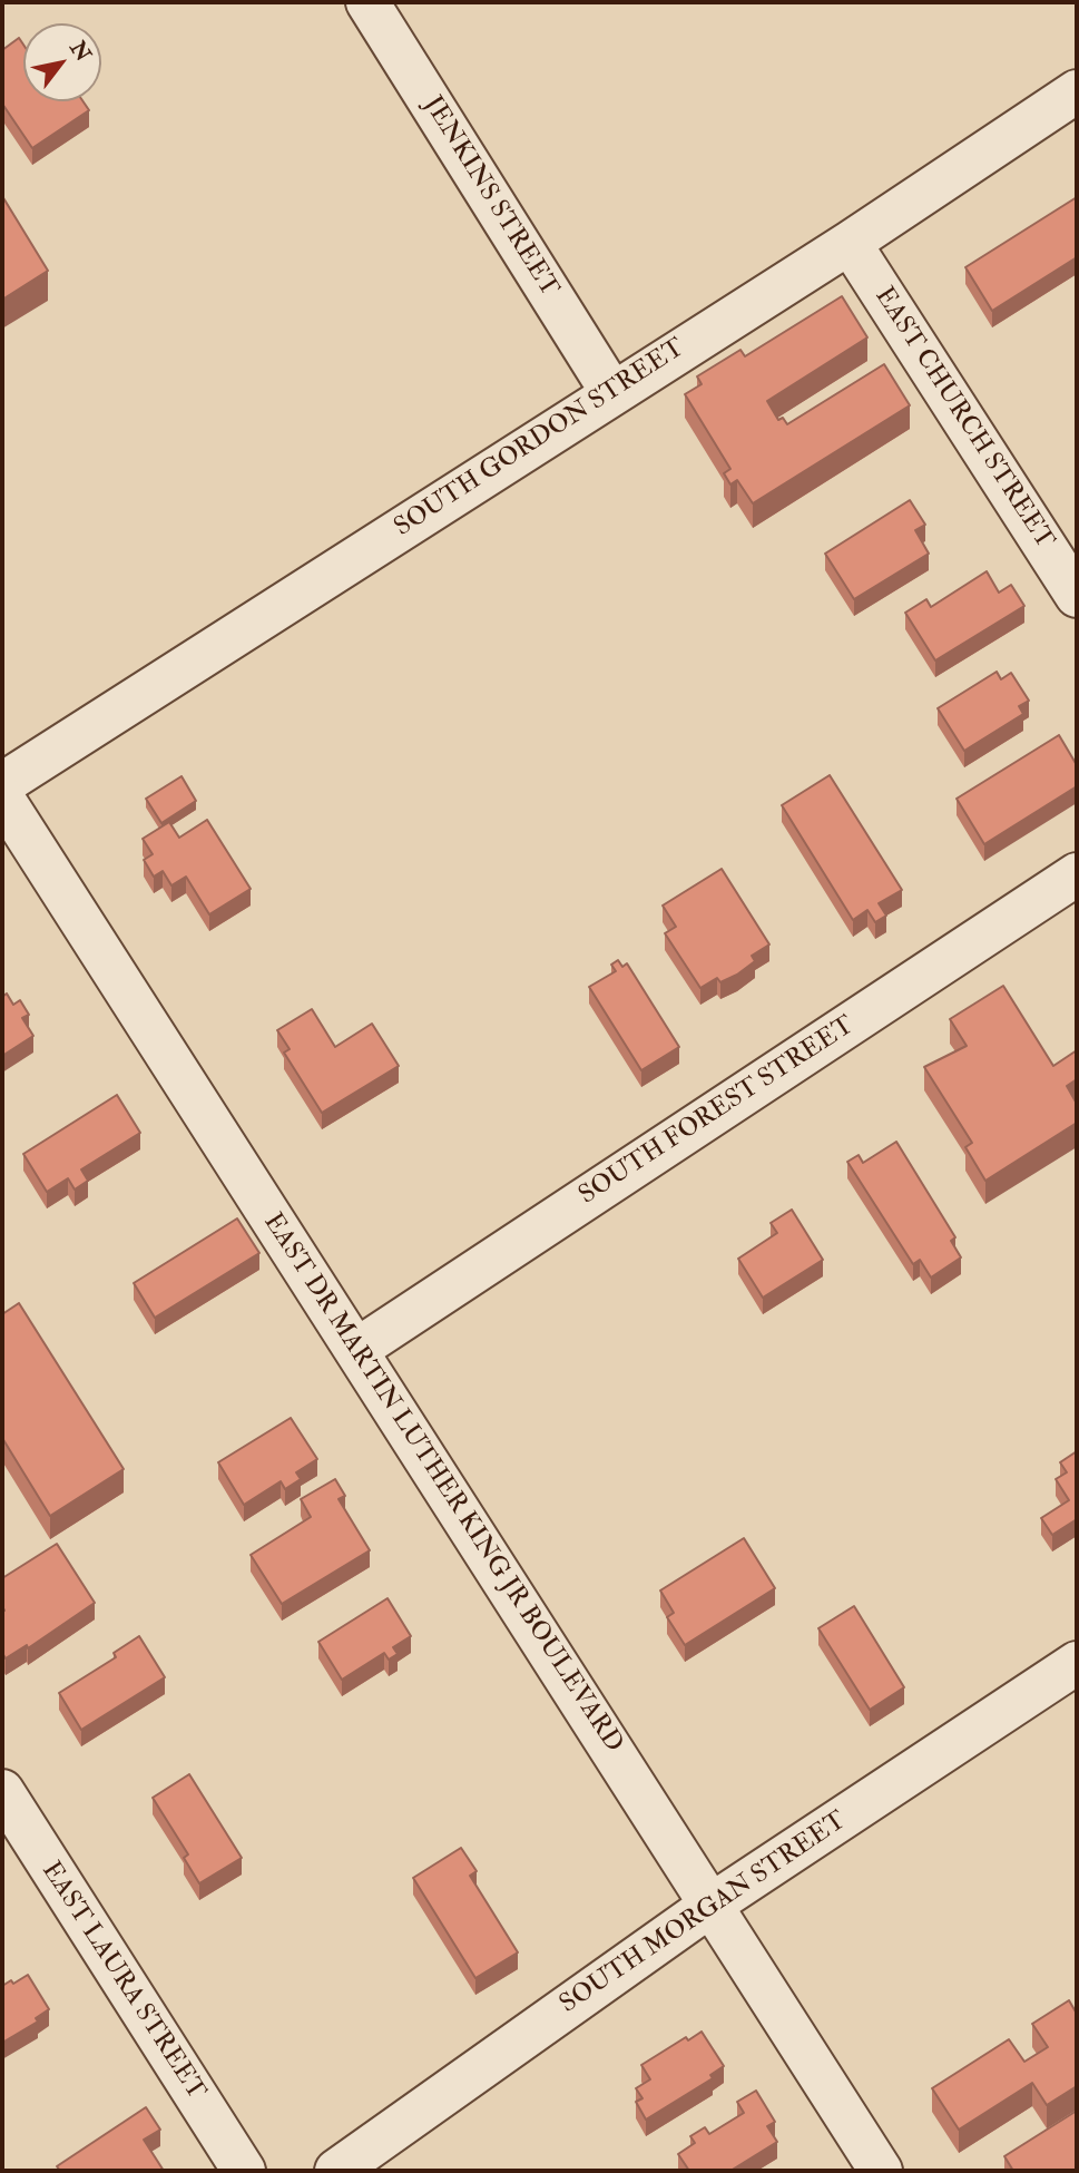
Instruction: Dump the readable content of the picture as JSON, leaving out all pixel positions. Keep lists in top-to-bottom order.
{
  "streets": {
    "street": [
      "JENKINS STREET",
      "EAST CHURCH STREET",
      "SOUTH GORDON STREET",
      "SOUTH FOREST STREET",
      "EAST DR MARTIN LUTHER KING JR BOULEVARD",
      "SOUTH MORGAN STREET",
      "EAST LAURA STREET"
    ]
  },
  "crossings": [
    ["JENKINS STREET", "SOUTH GORDON STREET"],
    ["EAST CHURCH STREET", "SOUTH GORDON STREET"],
    ["SOUTH FOREST STREET", "EAST DR MARTIN LUTHER KING JR BOULEVARD"],
    ["EAST DR MARTIN LUTHER KING JR BOULEVARD", "SOUTH MORGAN STREET"]
  ],
  "north": "top right"
}
